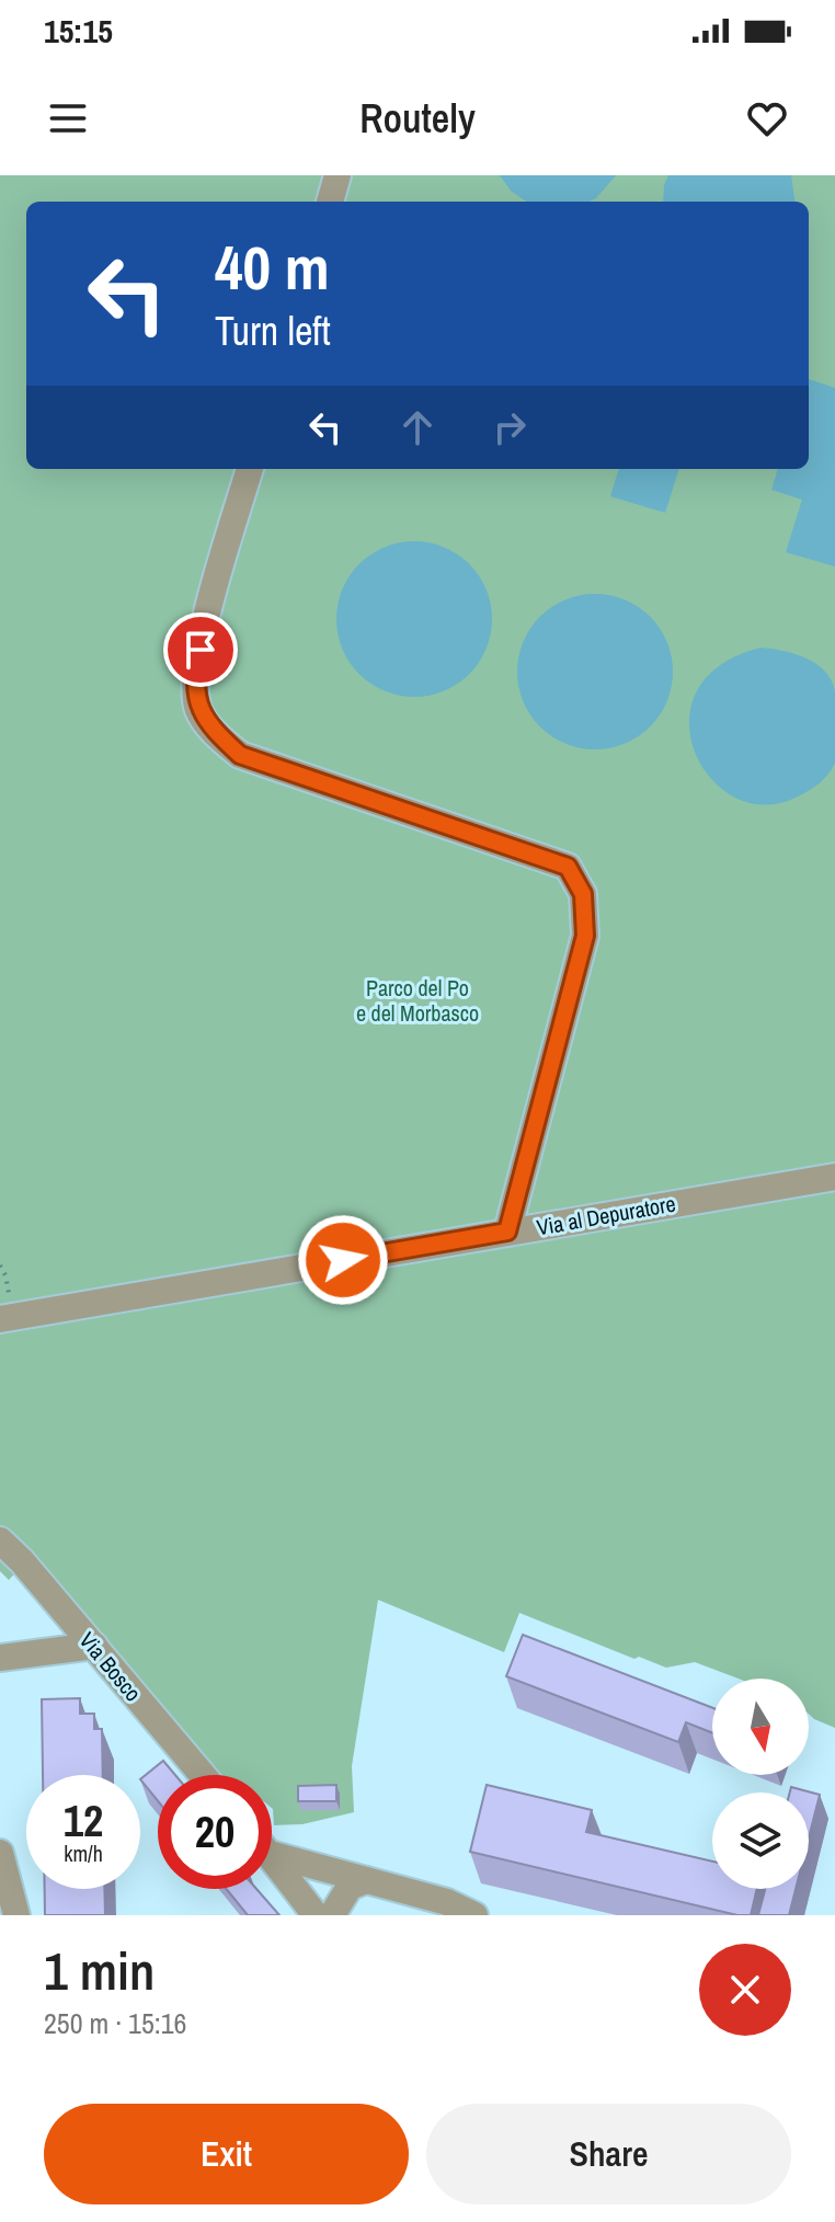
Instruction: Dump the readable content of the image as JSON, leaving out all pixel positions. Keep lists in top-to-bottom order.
{
  "streets": {
    "street": ["Via al Depuratore", "Via Bosco"]
  },
  "parks": ["Parco del Po e del Morbasco"],
  "north": "bottom",
  "page": {
    "status": "15:15",
    "header": "Routely",
    "turn": ["40 m", "Turn left"],
    "speed": "12 km/h",
    "limit": "20",
    "heading": ["1 min", "250 m · 15:16"],
    "buttons": ["Exit", "Share"]
  }
}
